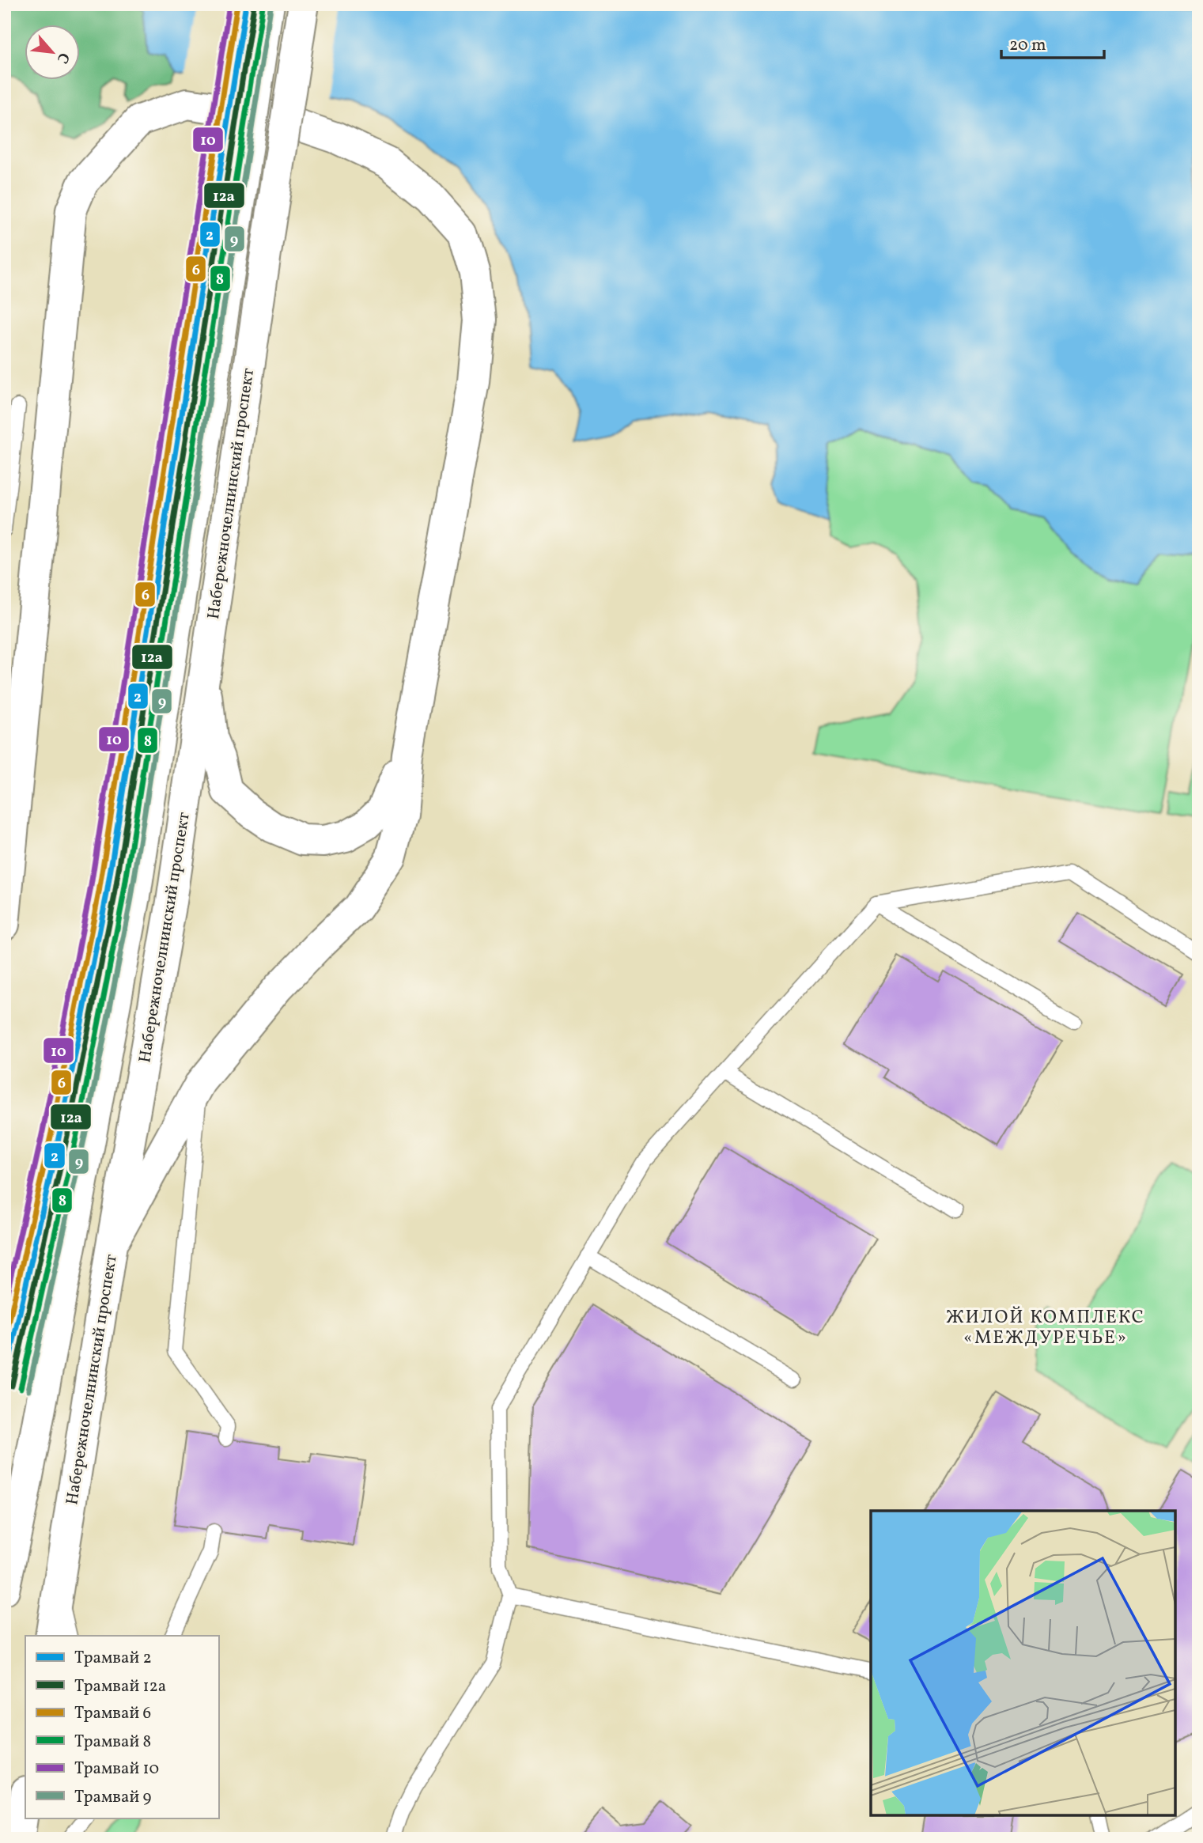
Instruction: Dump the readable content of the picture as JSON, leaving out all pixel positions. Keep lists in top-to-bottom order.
{
  "streets": {
    "main road": ["Набережночелнинский проспект"]
  },
  "districts": ["ЖИЛОЙ КОМПЛЕКС «МЕЖДУРЕЧЬЕ»"],
  "lines": [
    "tram line 2",
    "tram line 6",
    "tram line 10",
    "tram line 12а",
    "tram line 8",
    "tram line 9"
  ],
  "legend": [
    "Трамвай 2",
    "Трамвай 12а",
    "Трамвай 6",
    "Трамвай 8",
    "Трамвай 10",
    "Трамвай 9"
  ],
  "scale_bar": "20 m",
  "north": "bottom right"
}
